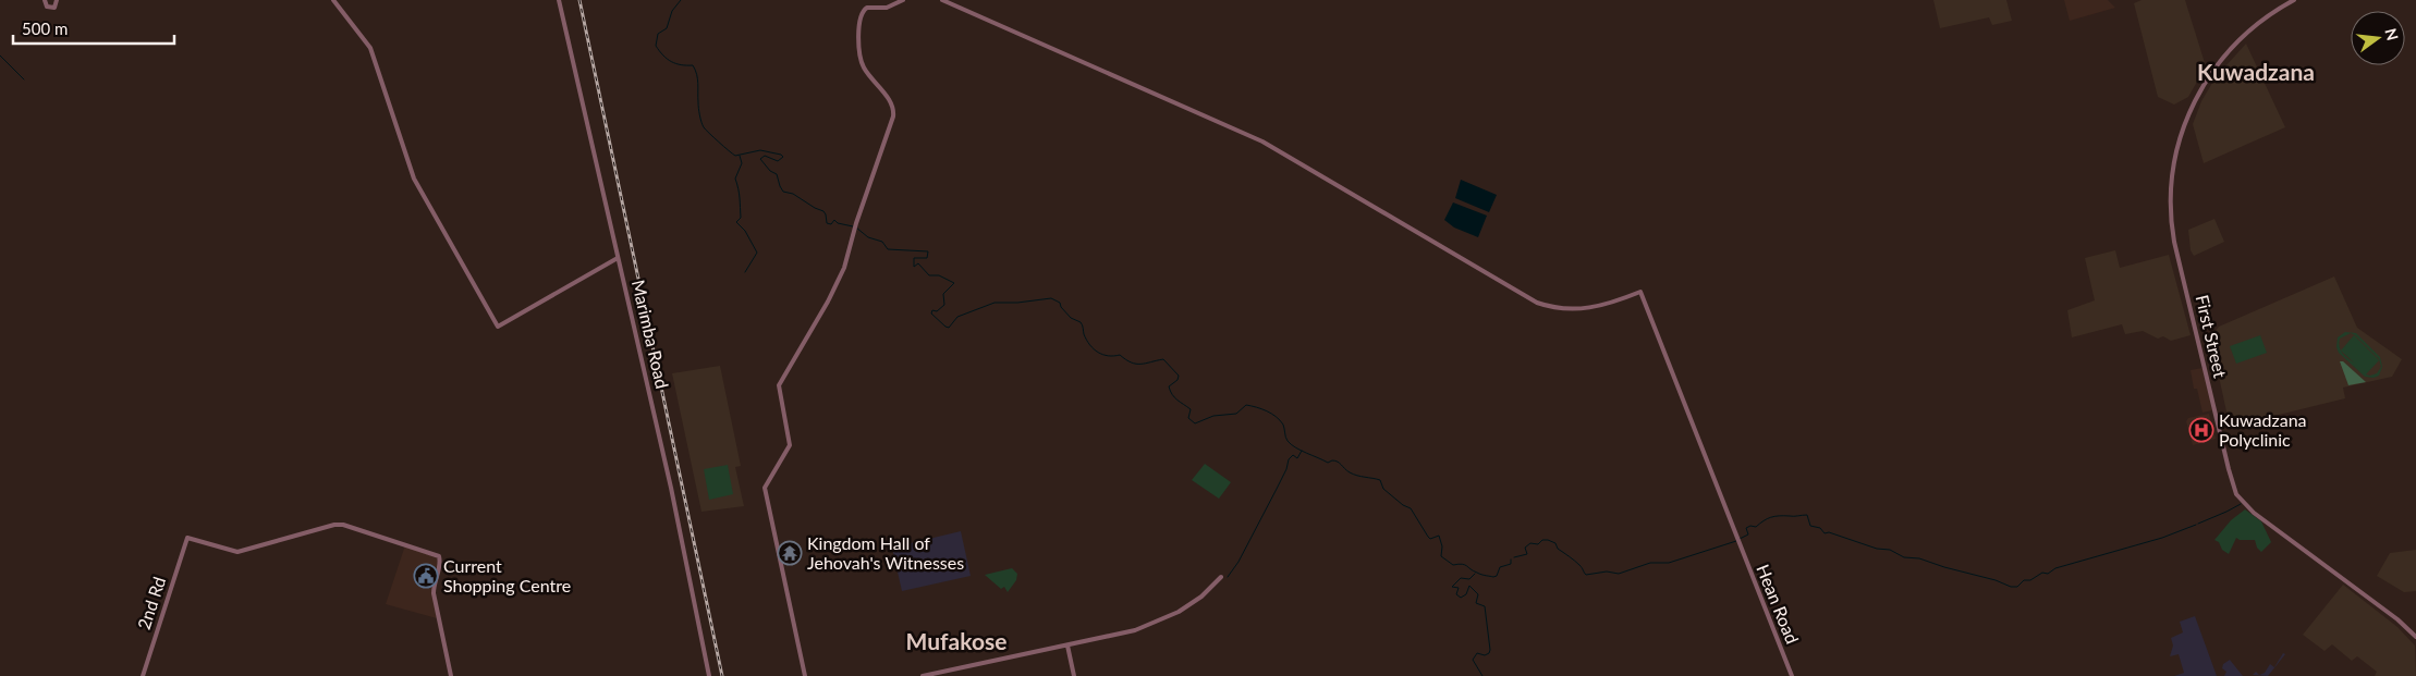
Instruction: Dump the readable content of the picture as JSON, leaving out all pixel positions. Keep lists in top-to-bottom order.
{
  "streets": {
    "street": [
      "Marimba Road",
      "First Street",
      "2nd Rd",
      "Hean Road"
    ]
  },
  "districts": ["Kuwadzana", "Mufakose"],
  "places": {
    "hospital": ["Kuwadzana Polyclinic"],
    "temple": ["Kingdom Hall of Jehovah's Witnesses"],
    "public building": ["Current Shopping Centre"]
  },
  "scale_bar": "500 m",
  "north": "right"
}
